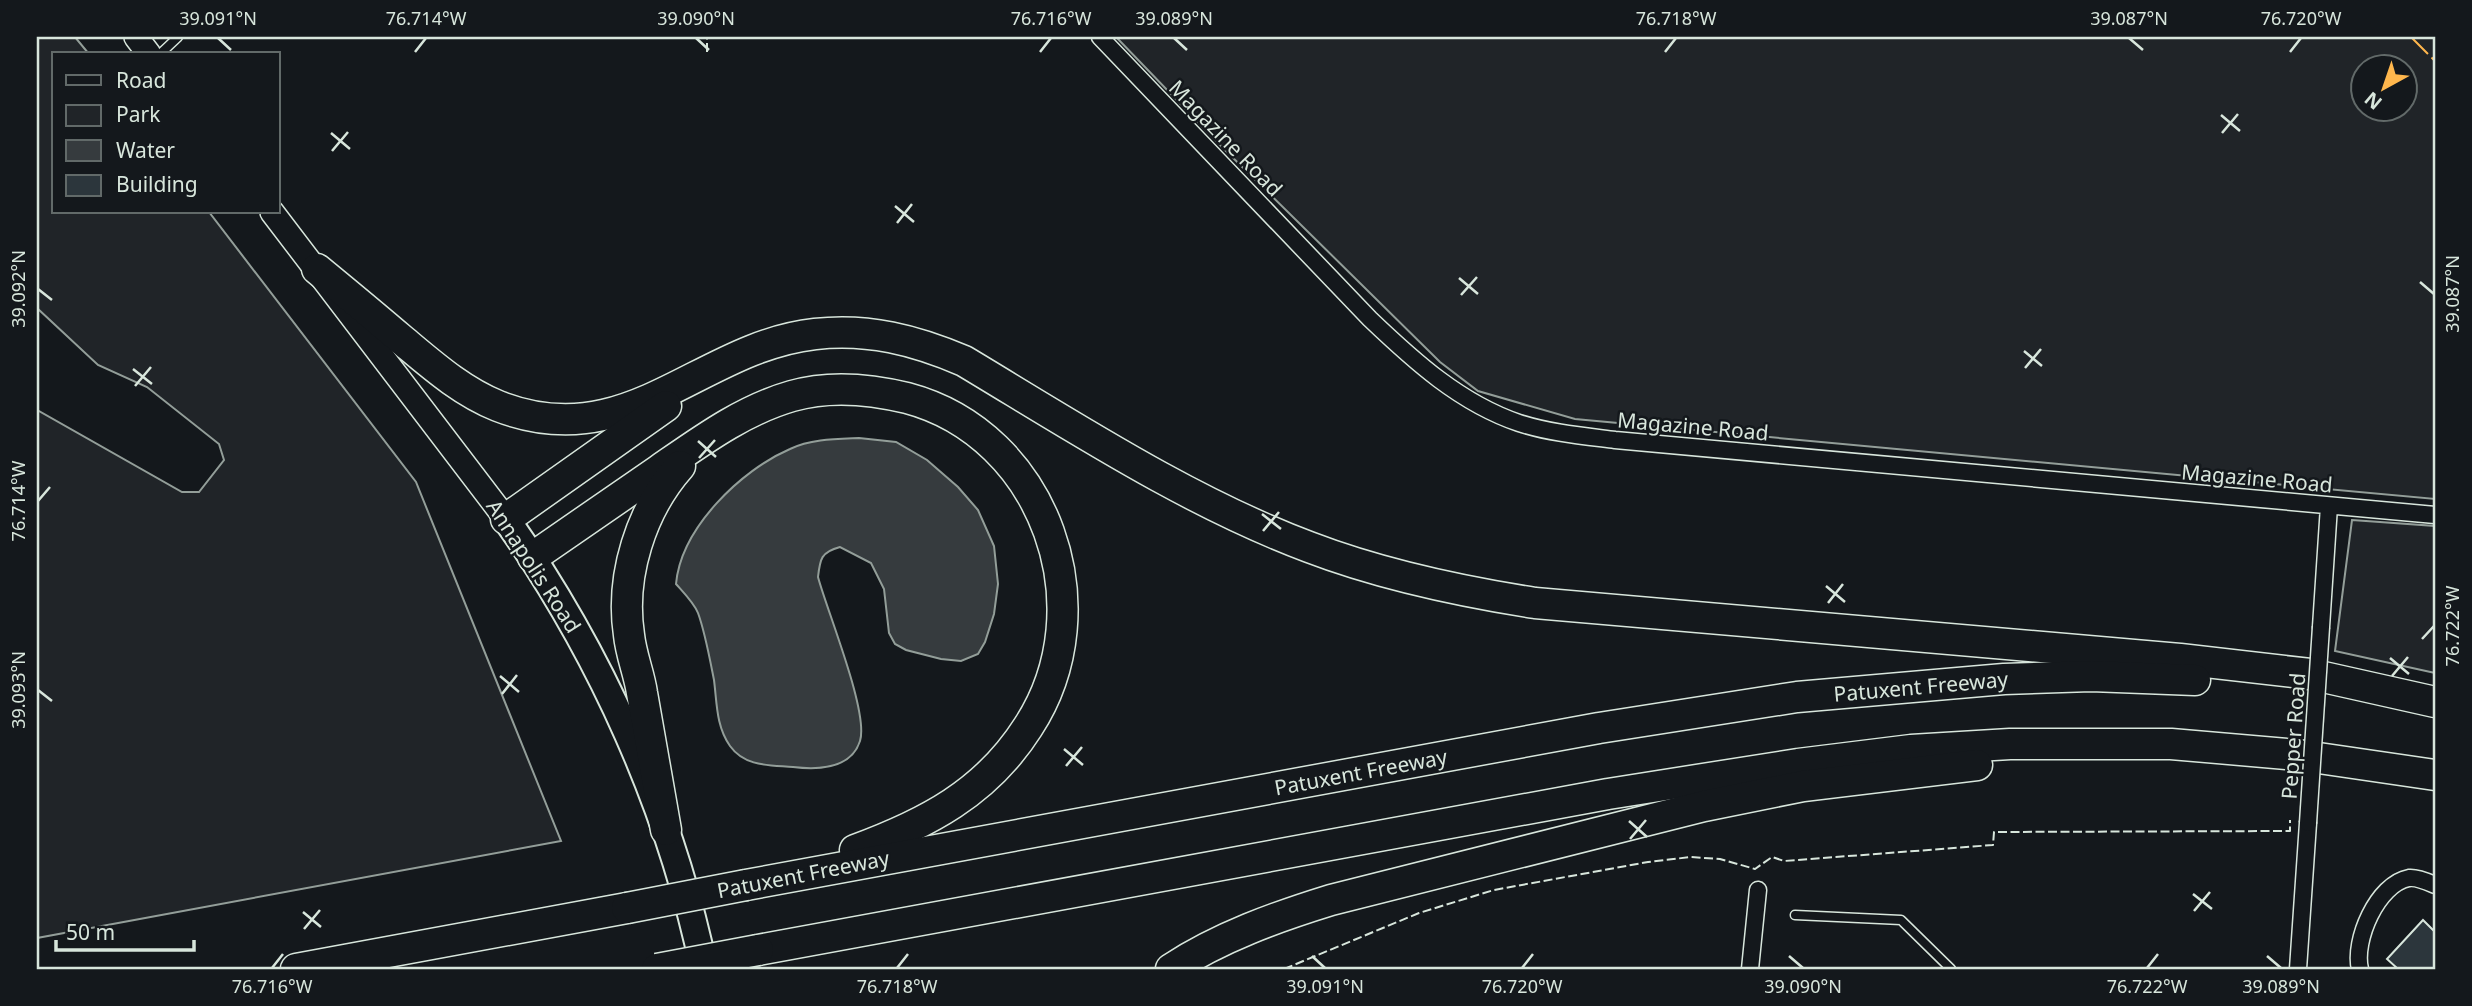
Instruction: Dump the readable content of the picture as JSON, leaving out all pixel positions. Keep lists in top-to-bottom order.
{
  "streets": {
    "highway": ["Patuxent Freeway"],
    "main road": ["Annapolis Road"],
    "street": ["Magazine Road", "Pepper Road"]
  },
  "crossings": [
    ["Magazine Road", "Pepper Road"]
  ],
  "legend": [
    "Road",
    "Park",
    "Water",
    "Building"
  ],
  "scale_bar": "50 m",
  "north": "bottom left",
  "coordinates": [
    "39.091°N",
    "76.714°W",
    "39.090°N",
    "76.716°W",
    "39.089°N",
    "76.718°W",
    "39.087°N",
    "76.720°W",
    "39.092°N",
    "76.722°W",
    "39.093°N"
  ]
}
